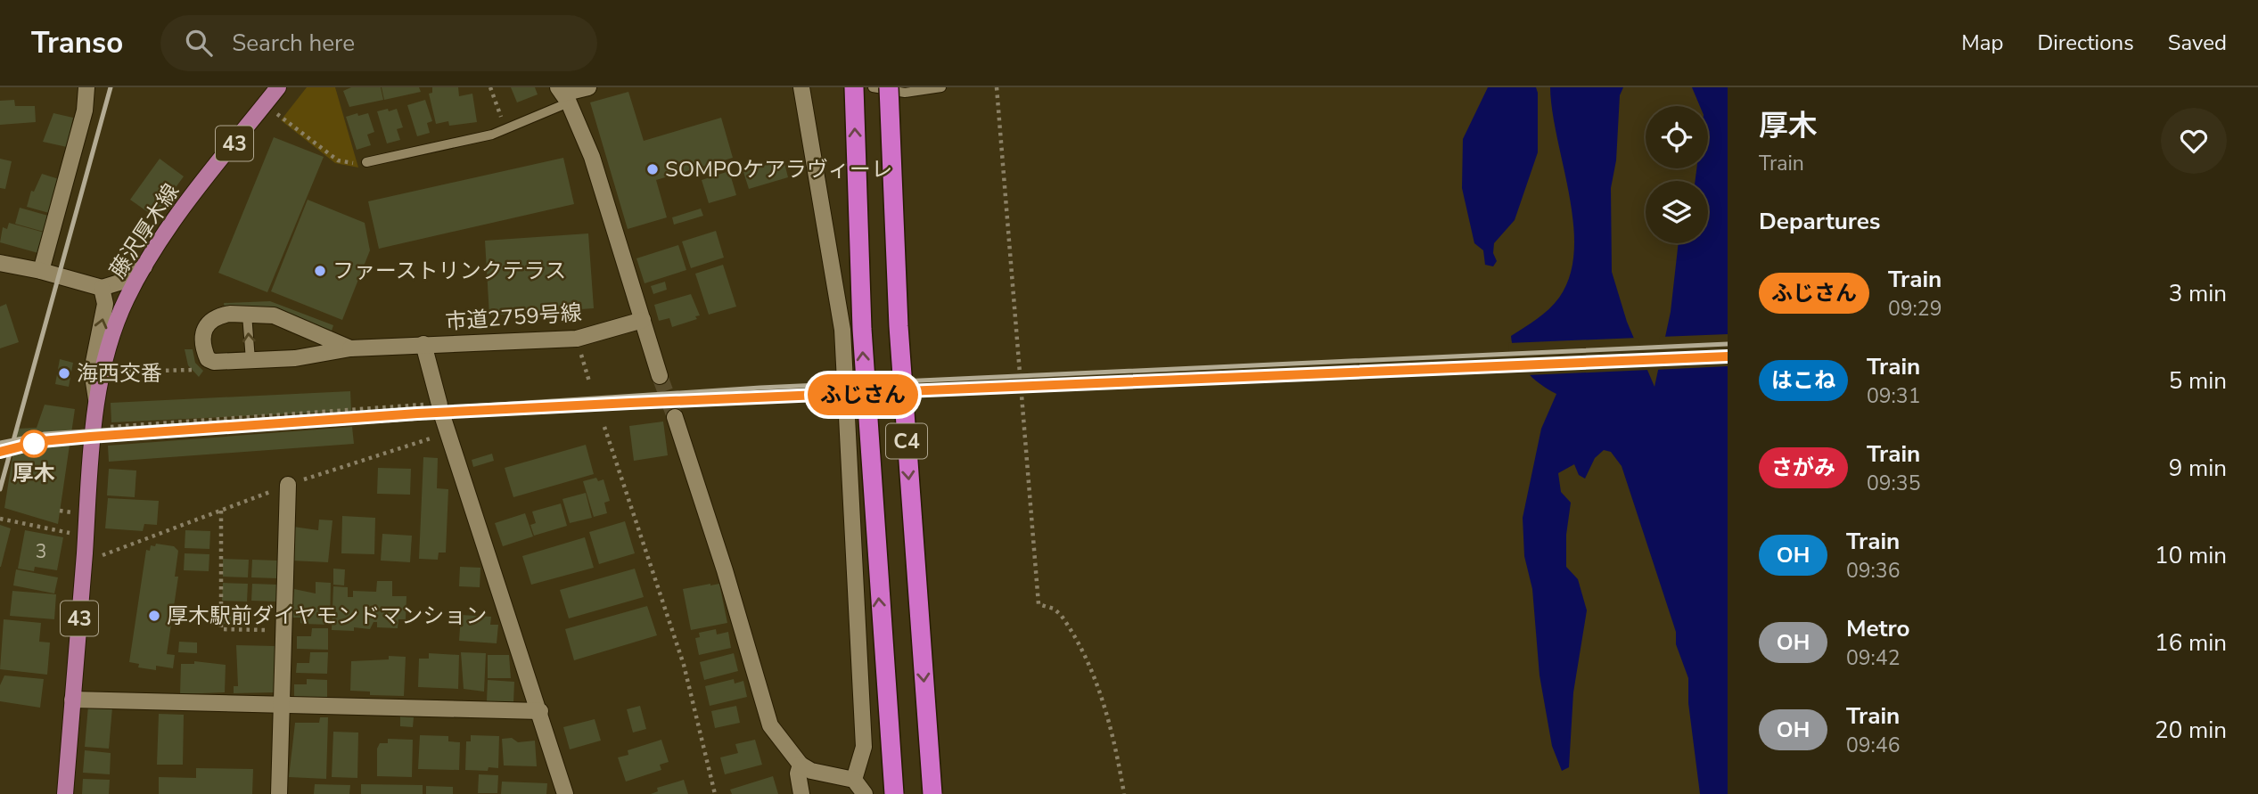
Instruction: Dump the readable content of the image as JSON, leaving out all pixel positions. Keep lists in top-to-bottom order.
{
  "streets": {
    "highway": ["C4"],
    "main road": ["43", "藤沢厚木線"],
    "street": ["市道2759号線"]
  },
  "places": [
    "SOMPOケアラヴィーレ",
    "ファーストリンクテラス",
    "海西交番",
    "厚木",
    "厚木駅前ダイヤモンドマンション"
  ],
  "house_numbers": ["3"],
  "page": {
    "header": "Transo",
    "search": "Search here",
    "nav": ["Map", "Directions", "Saved"],
    "on_map": "ふじさん",
    "heading": [
      ["厚木", "Train"],
      "Departures"
    ],
    "list": [
      {
        "mark": "ふじさん",
        "name": "Train",
        "note": "09:29",
        "value": "3 min"
      },
      {
        "mark": "はこね",
        "name": "Train",
        "note": "09:31",
        "value": "5 min"
      },
      {
        "mark": "さがみ",
        "name": "Train",
        "note": "09:35",
        "value": "9 min"
      },
      {
        "mark": "OH",
        "name": "Train",
        "note": "09:36",
        "value": "10 min"
      },
      {
        "mark": "OH",
        "name": "Metro",
        "note": "09:42",
        "value": "16 min"
      },
      {
        "mark": "OH",
        "name": "Train",
        "note": "09:46",
        "value": "20 min"
      }
    ]
  }
}
